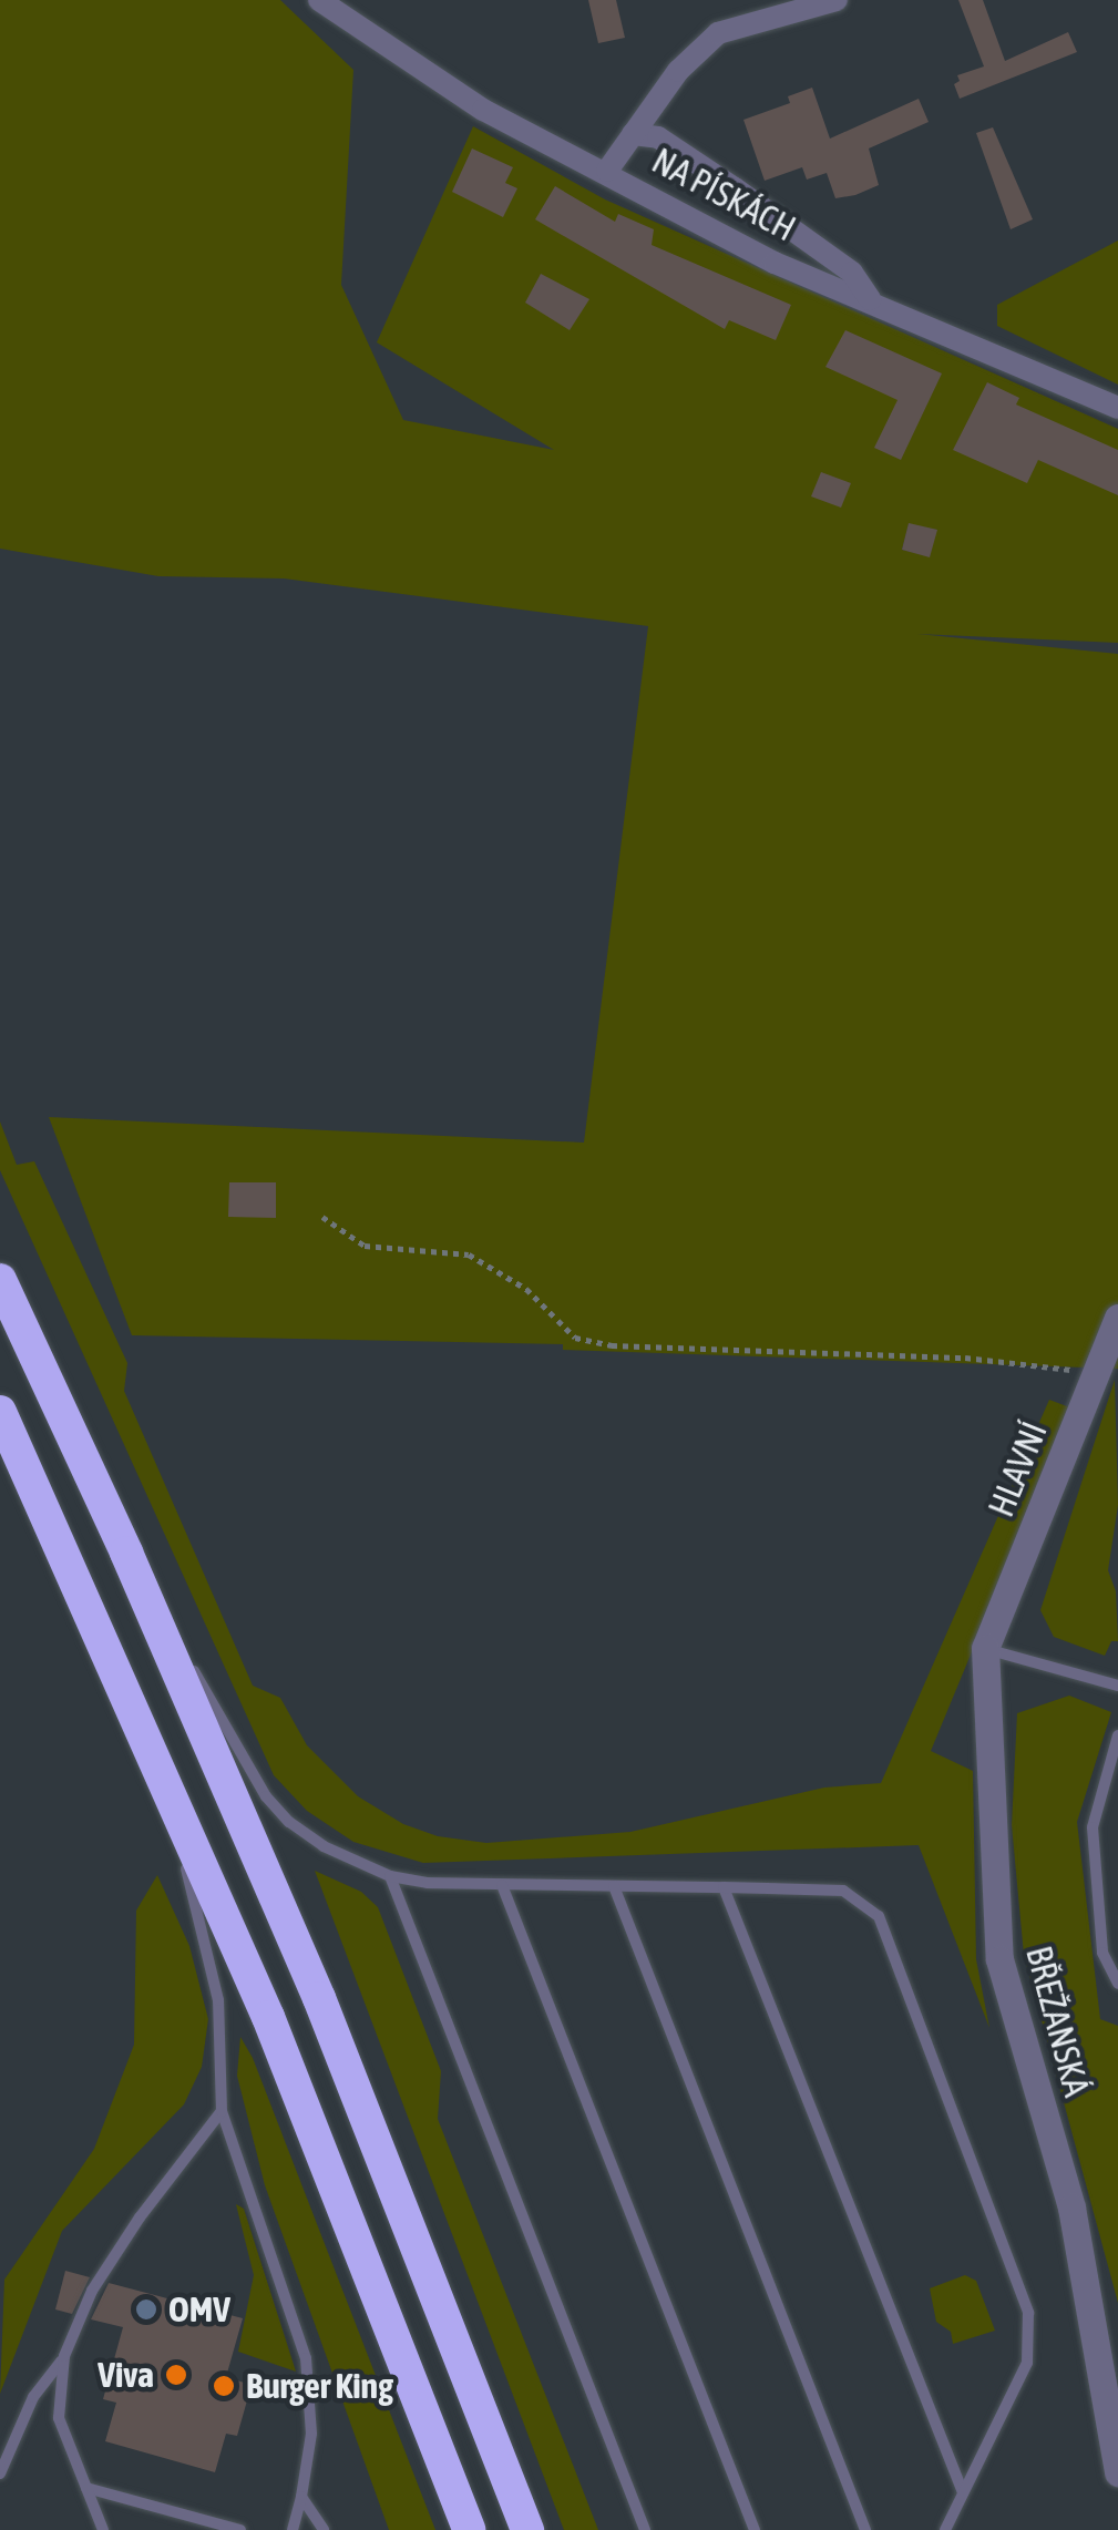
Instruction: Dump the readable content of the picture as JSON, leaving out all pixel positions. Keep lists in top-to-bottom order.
{
  "streets": {
    "street": ["NA PÍSKÁCH", "HLAVNÍ", "BŘEŽANSKÁ"]
  },
  "crossings": [
    ["HLAVNÍ", "BŘEŽANSKÁ"]
  ],
  "places": ["OMV", "Viva", "Burger King"]
}
